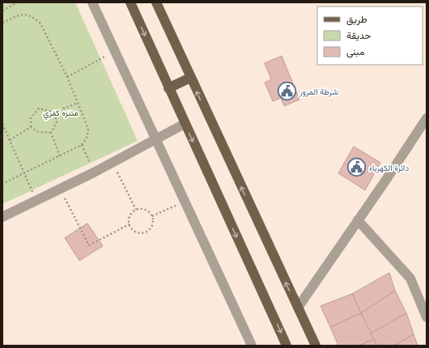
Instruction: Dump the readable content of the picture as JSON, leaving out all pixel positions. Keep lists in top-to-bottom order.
{
  "parks": ["متنزه كفري"],
  "places": {
    "public building": ["شرطة المرور", "دائرة الكهرباء"]
  },
  "legend": ["طريق", "حديقة", "مبنى"]
}
